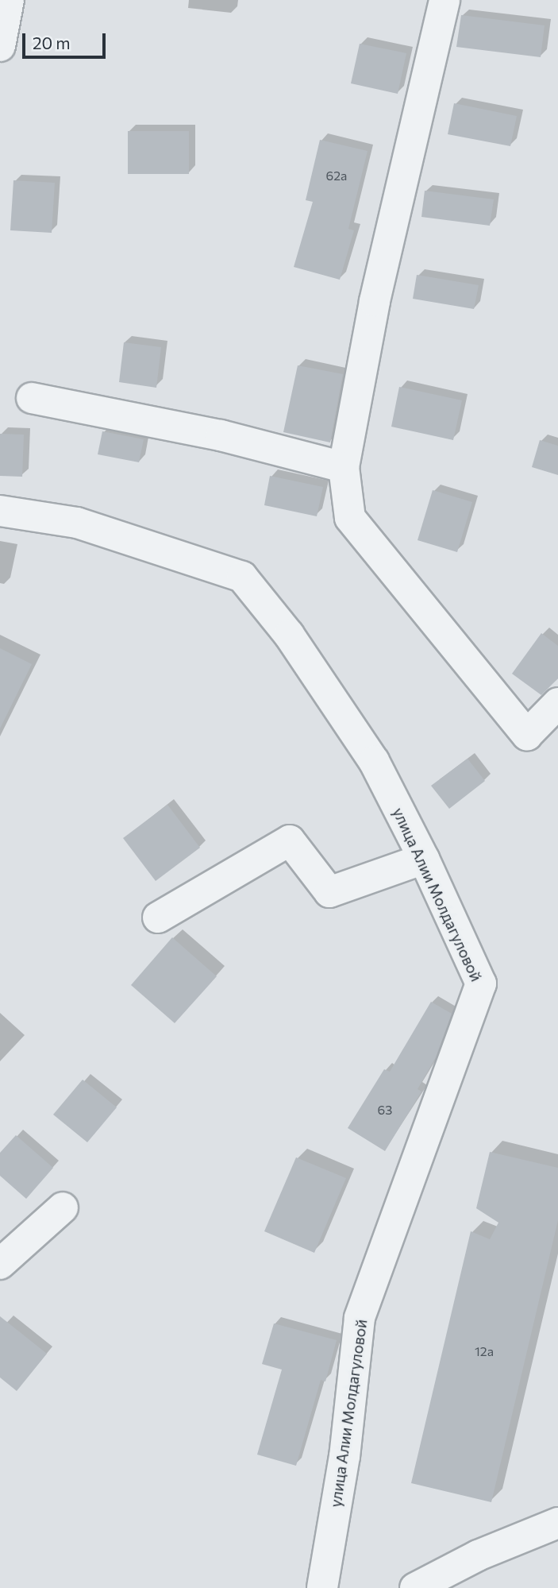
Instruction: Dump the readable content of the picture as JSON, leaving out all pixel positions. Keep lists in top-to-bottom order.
{
  "streets": {
    "street": ["улица Алии Молдагуловой"]
  },
  "house_numbers": ["62а", "63", "12а"],
  "scale_bar": "20 m"
}
